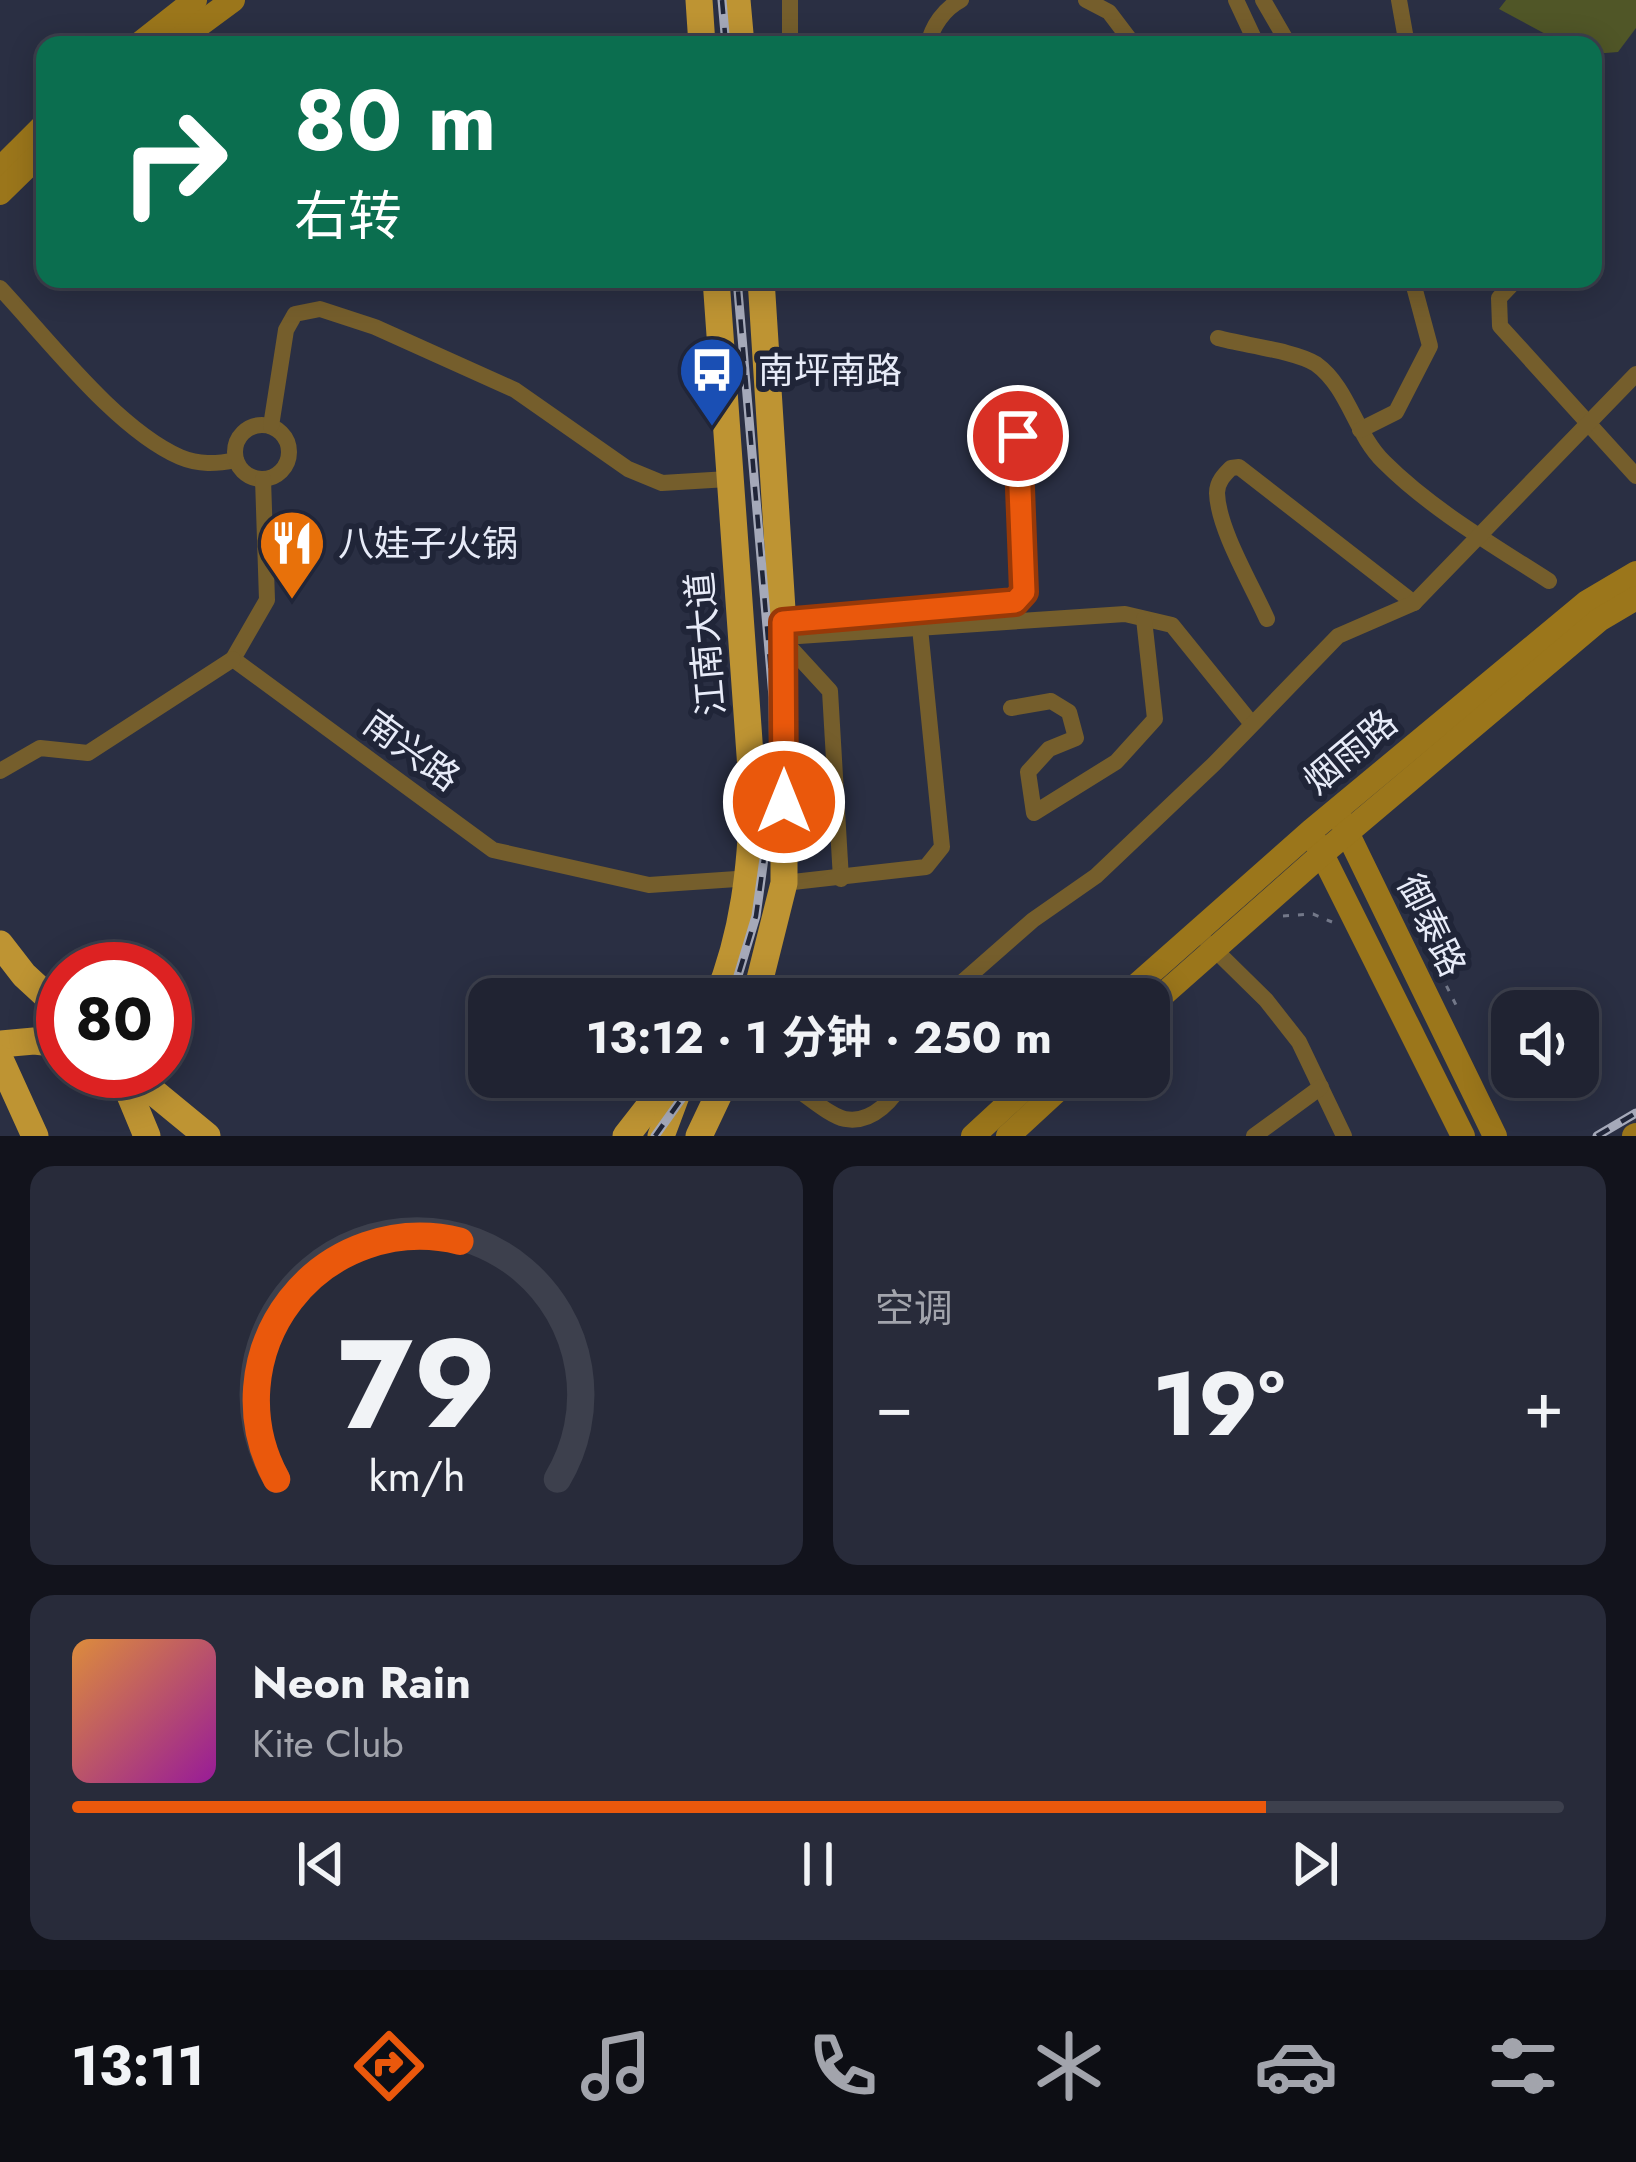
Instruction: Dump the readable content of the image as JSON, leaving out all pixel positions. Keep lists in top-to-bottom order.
{
  "streets": {
    "highway": ["江南大道"],
    "main road": ["烟雨路", "御泰路"],
    "street": ["南兴路"]
  },
  "crossings": [
    ["江南大道", "南兴路"],
    ["烟雨路", "御泰路"]
  ],
  "places": {
    "bus stop": ["南坪南路"],
    "restaurant": ["八娃子火锅"]
  },
  "page": {
    "turn": ["80 m", "右转"],
    "limit": "80",
    "trip": "13:12 · 1 分钟 · 250 m",
    "tile": "空调",
    "heat": ["−", "19°", "+"],
    "song": ["Neon Rain", "Kite Club"],
    "tabs": "13:11",
    "gauge": ["79", "km/h"]
  }
}
